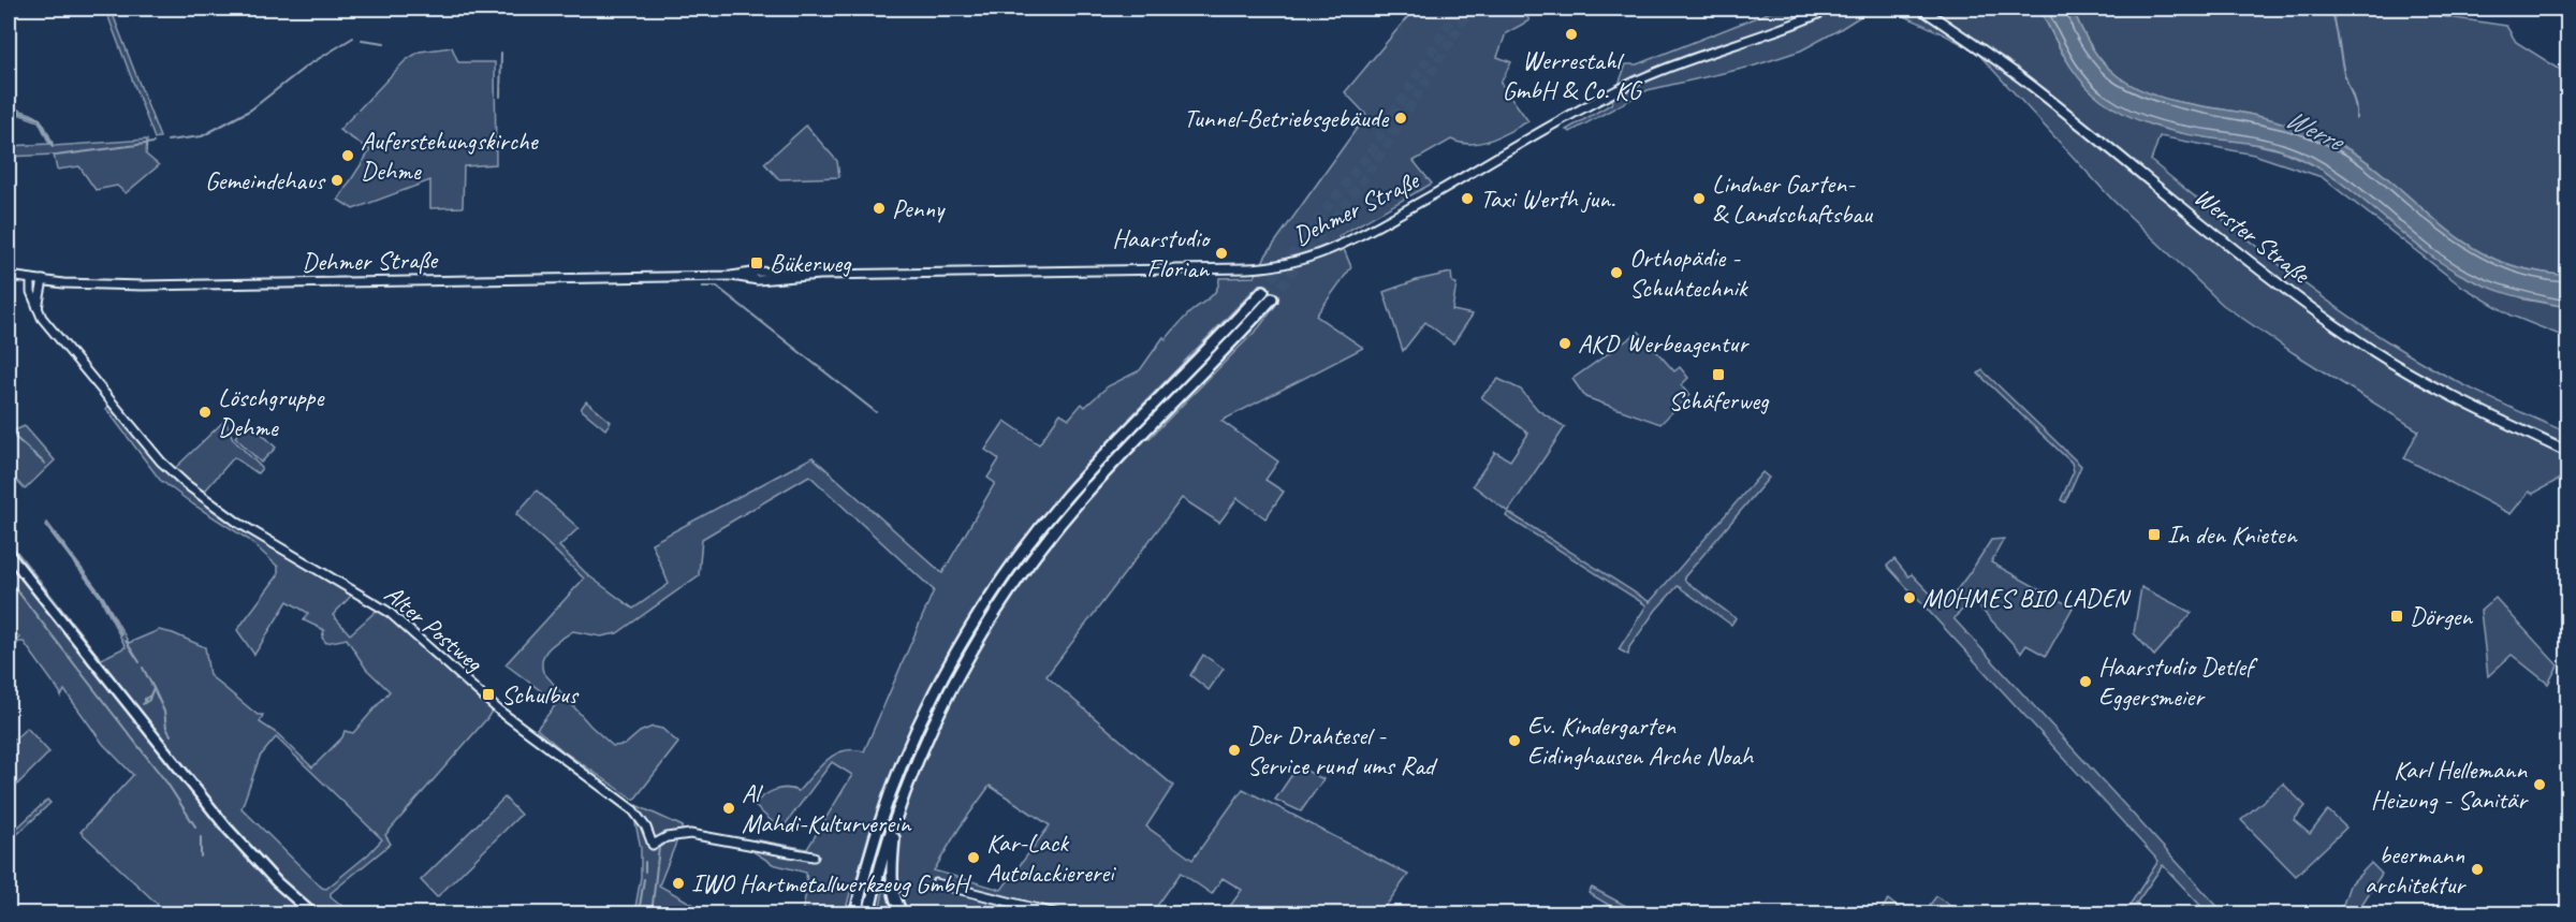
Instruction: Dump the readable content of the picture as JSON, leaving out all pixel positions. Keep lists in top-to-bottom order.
{
  "streets": {
    "main road": ["Werster Straße"],
    "street": ["Dehmer Straße", "Alter Postweg"]
  },
  "crossings": [
    ["Dehmer Straße", "Alter Postweg"]
  ],
  "water": ["Werre"],
  "places": {
    "other": [
      "Werrestahl GmbH & Co. KG",
      "Tunnel-Betriebsgebäude",
      "Auferstehungskirche Dehme",
      "Gemeindehaus",
      "Taxi Werth jun.",
      "Lindner Garten- & Landschaftsbau",
      "Penny",
      "Haarstudio Florian",
      "Orthopädie - Schuhtechnik",
      "AKD Werbeagentur",
      "Löschgruppe Dehme",
      "MOHMES BIO LADEN",
      "Haarstudio Detlef Eggersmeier",
      "Ev. Kindergarten Eidinghausen Arche Noah",
      "Der Drahtesel - Service rund ums Rad",
      "Karl Hellemann Heizung - Sanitär",
      "Al Mahdi-Kulturverein",
      "Kar-Lack Autolackiererei",
      "beermann architektur",
      "IWO Hartmetallwerkzeug GmbH"
    ],
    "transit": [
      "Bükerweg",
      "Schäferweg",
      "In den Knieten",
      "Dörgen",
      "Schulbus"
    ]
  }
}
